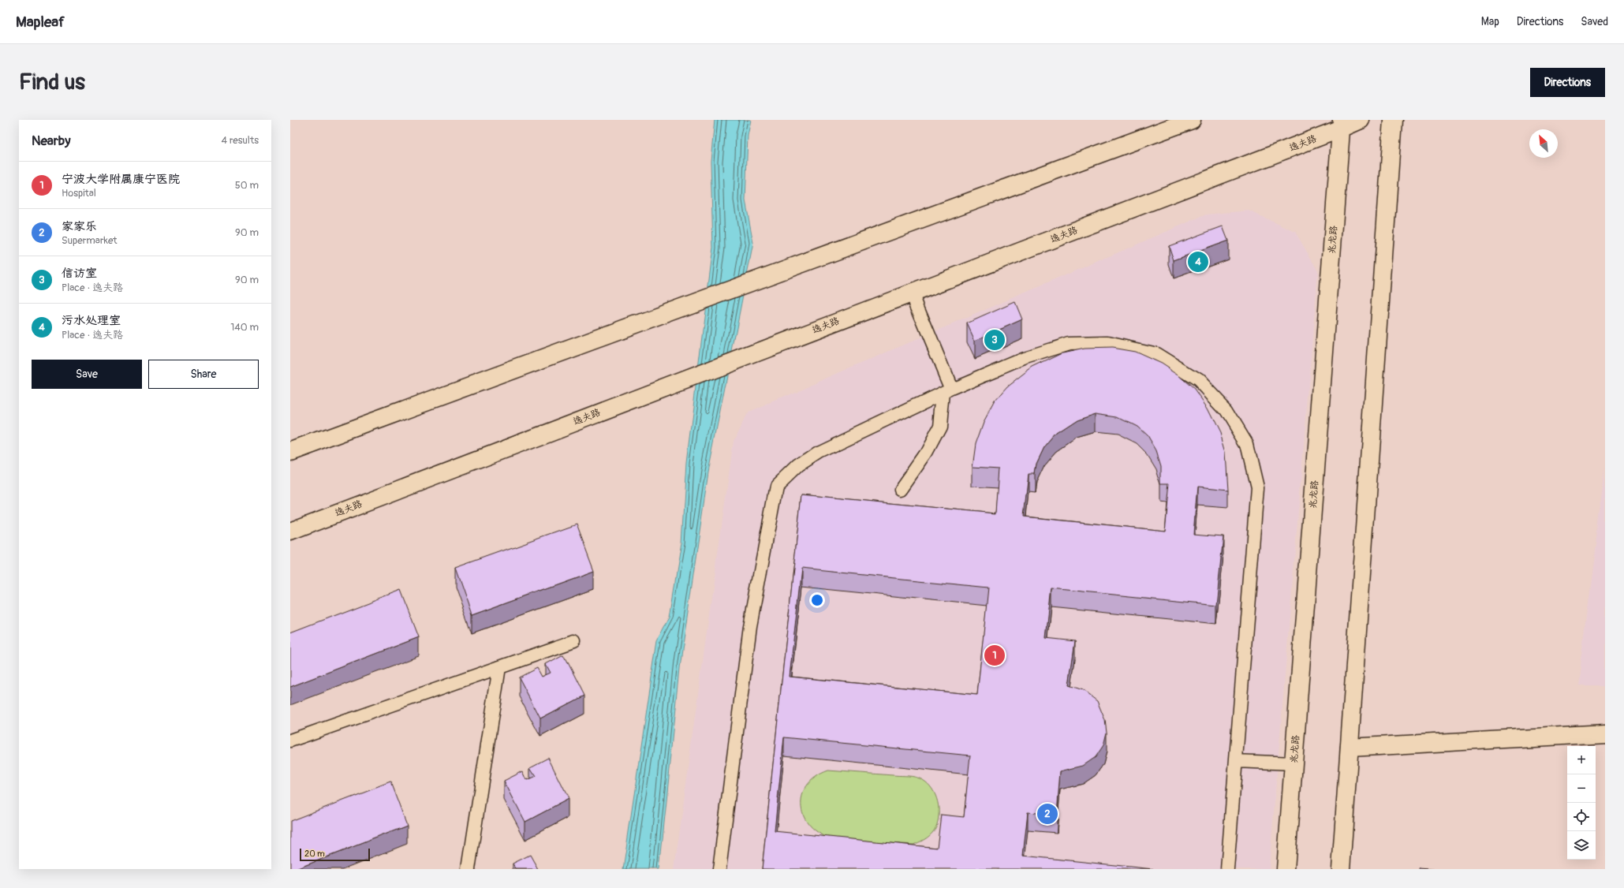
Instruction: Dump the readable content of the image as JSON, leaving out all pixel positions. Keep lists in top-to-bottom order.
{
  "streets": {
    "main road": ["逸夫路", "兆龙路"]
  },
  "crossings": [
    ["逸夫路", "兆龙路"]
  ],
  "scale_bar": "20 m",
  "north": "top left",
  "page": {
    "header": "Mapleaf",
    "nav": ["Map", "Directions", "Saved"],
    "buttons": [
      "Directions",
      ["Save", "Share"]
    ],
    "title": "Find us",
    "heading": ["Nearby", "4 results"],
    "list": [
      {
        "mark": "1",
        "name": "宁波大学附属康宁医院",
        "note": "Hospital",
        "value": "50 m"
      },
      {
        "mark": "2",
        "name": "家家乐",
        "note": "Supermarket",
        "value": "90 m"
      },
      {
        "mark": "3",
        "name": "信访室",
        "note": "Place · 逸夫路",
        "value": "90 m"
      },
      {
        "mark": "4",
        "name": "污水处理室",
        "note": "Place · 逸夫路",
        "value": "140 m"
      }
    ],
    "pins": [
      "4",
      "3",
      "1",
      "2"
    ],
    "map_buttons": ["+", "−"],
    "scale": "20 m"
  }
}
